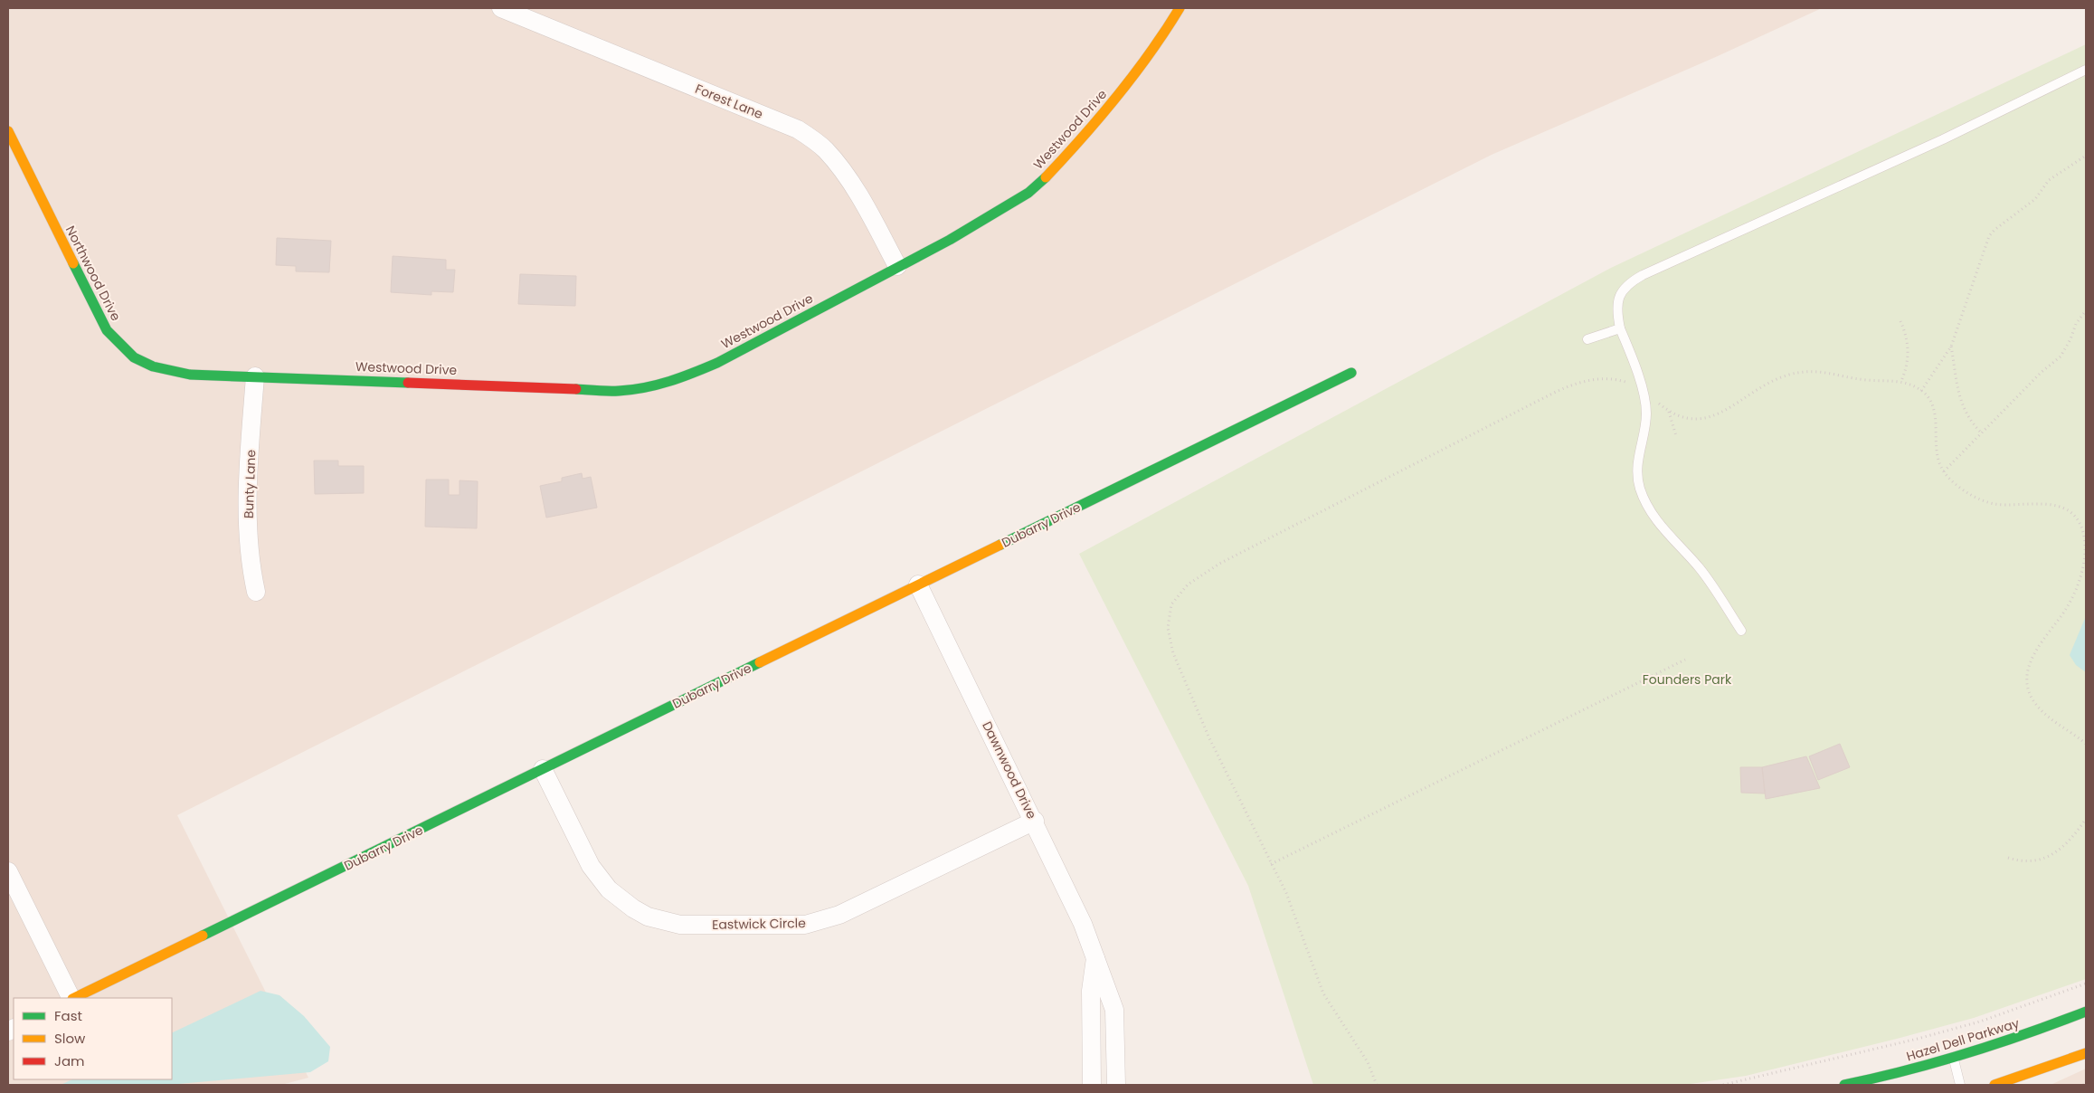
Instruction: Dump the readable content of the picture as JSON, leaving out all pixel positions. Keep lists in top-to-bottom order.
{
  "streets": {
    "street": [
      "Forest Lane",
      "Westwood Drive",
      "Northwood Drive",
      "Bunty Lane",
      "Dubarry Drive",
      "Dawnwood Drive",
      "Eastwick Circle",
      "Hazel Dell Parkway"
    ]
  },
  "crossings": [
    ["Forest Lane", "Westwood Drive"],
    ["Westwood Drive", "Northwood Drive"],
    ["Westwood Drive", "Bunty Lane"],
    ["Northwood Drive", "Bunty Lane"],
    ["Dubarry Drive", "Dawnwood Drive"],
    ["Dubarry Drive", "Eastwick Circle"],
    ["Dawnwood Drive", "Eastwick Circle"]
  ],
  "parks": ["Founders Park"],
  "legend": ["Fast", "Slow", "Jam"]
}
